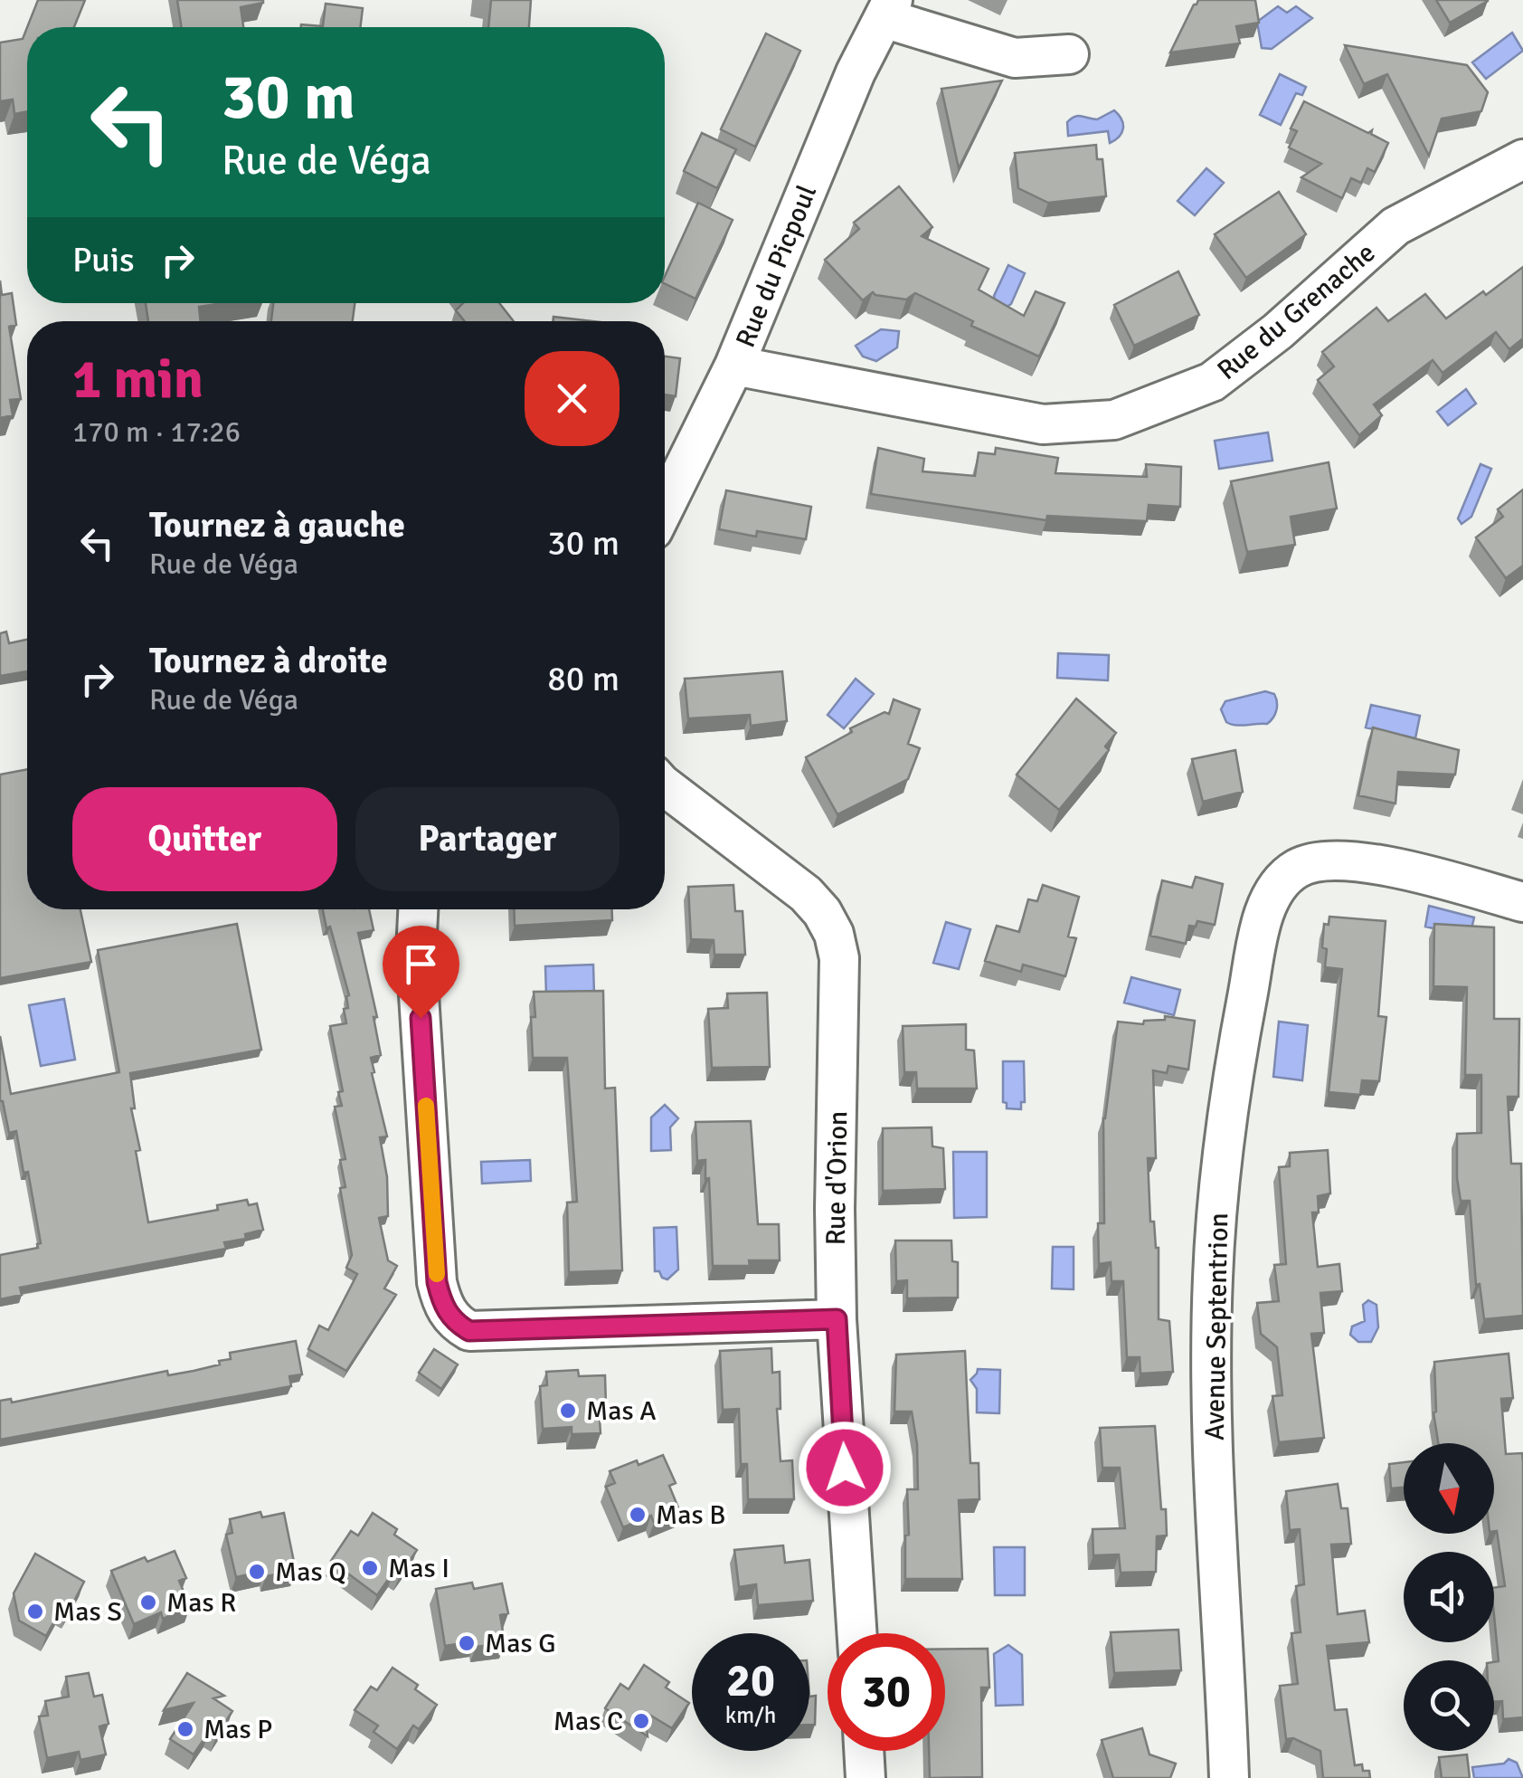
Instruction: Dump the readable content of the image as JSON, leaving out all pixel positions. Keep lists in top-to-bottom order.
{
  "streets": {
    "street": [
      "Rue du Picpoul",
      "Rue du Grenache",
      "Rue d'Orion",
      "Avenue Septentrion"
    ]
  },
  "crossings": [
    ["Rue du Picpoul", "Rue du Grenache"]
  ],
  "places": [
    "Mas A",
    "Mas B",
    "Mas I",
    "Mas Q",
    "Mas R",
    "Mas S",
    "Mas G",
    "Mas C",
    "Mas P"
  ],
  "north": "bottom",
  "page": {
    "turn": ["30 m", "Rue de Véga"],
    "then": "Puis",
    "heading": ["1 min", "170 m · 17:26"],
    "list": [
      {
        "name": "Tournez à gauche",
        "note": "Rue de Véga",
        "value": "30 m"
      },
      {
        "name": "Tournez à droite",
        "note": "Rue de Véga",
        "value": "80 m"
      }
    ],
    "buttons": ["Quitter", "Partager"],
    "speed": "20 km/h",
    "limit": "30"
  }
}
